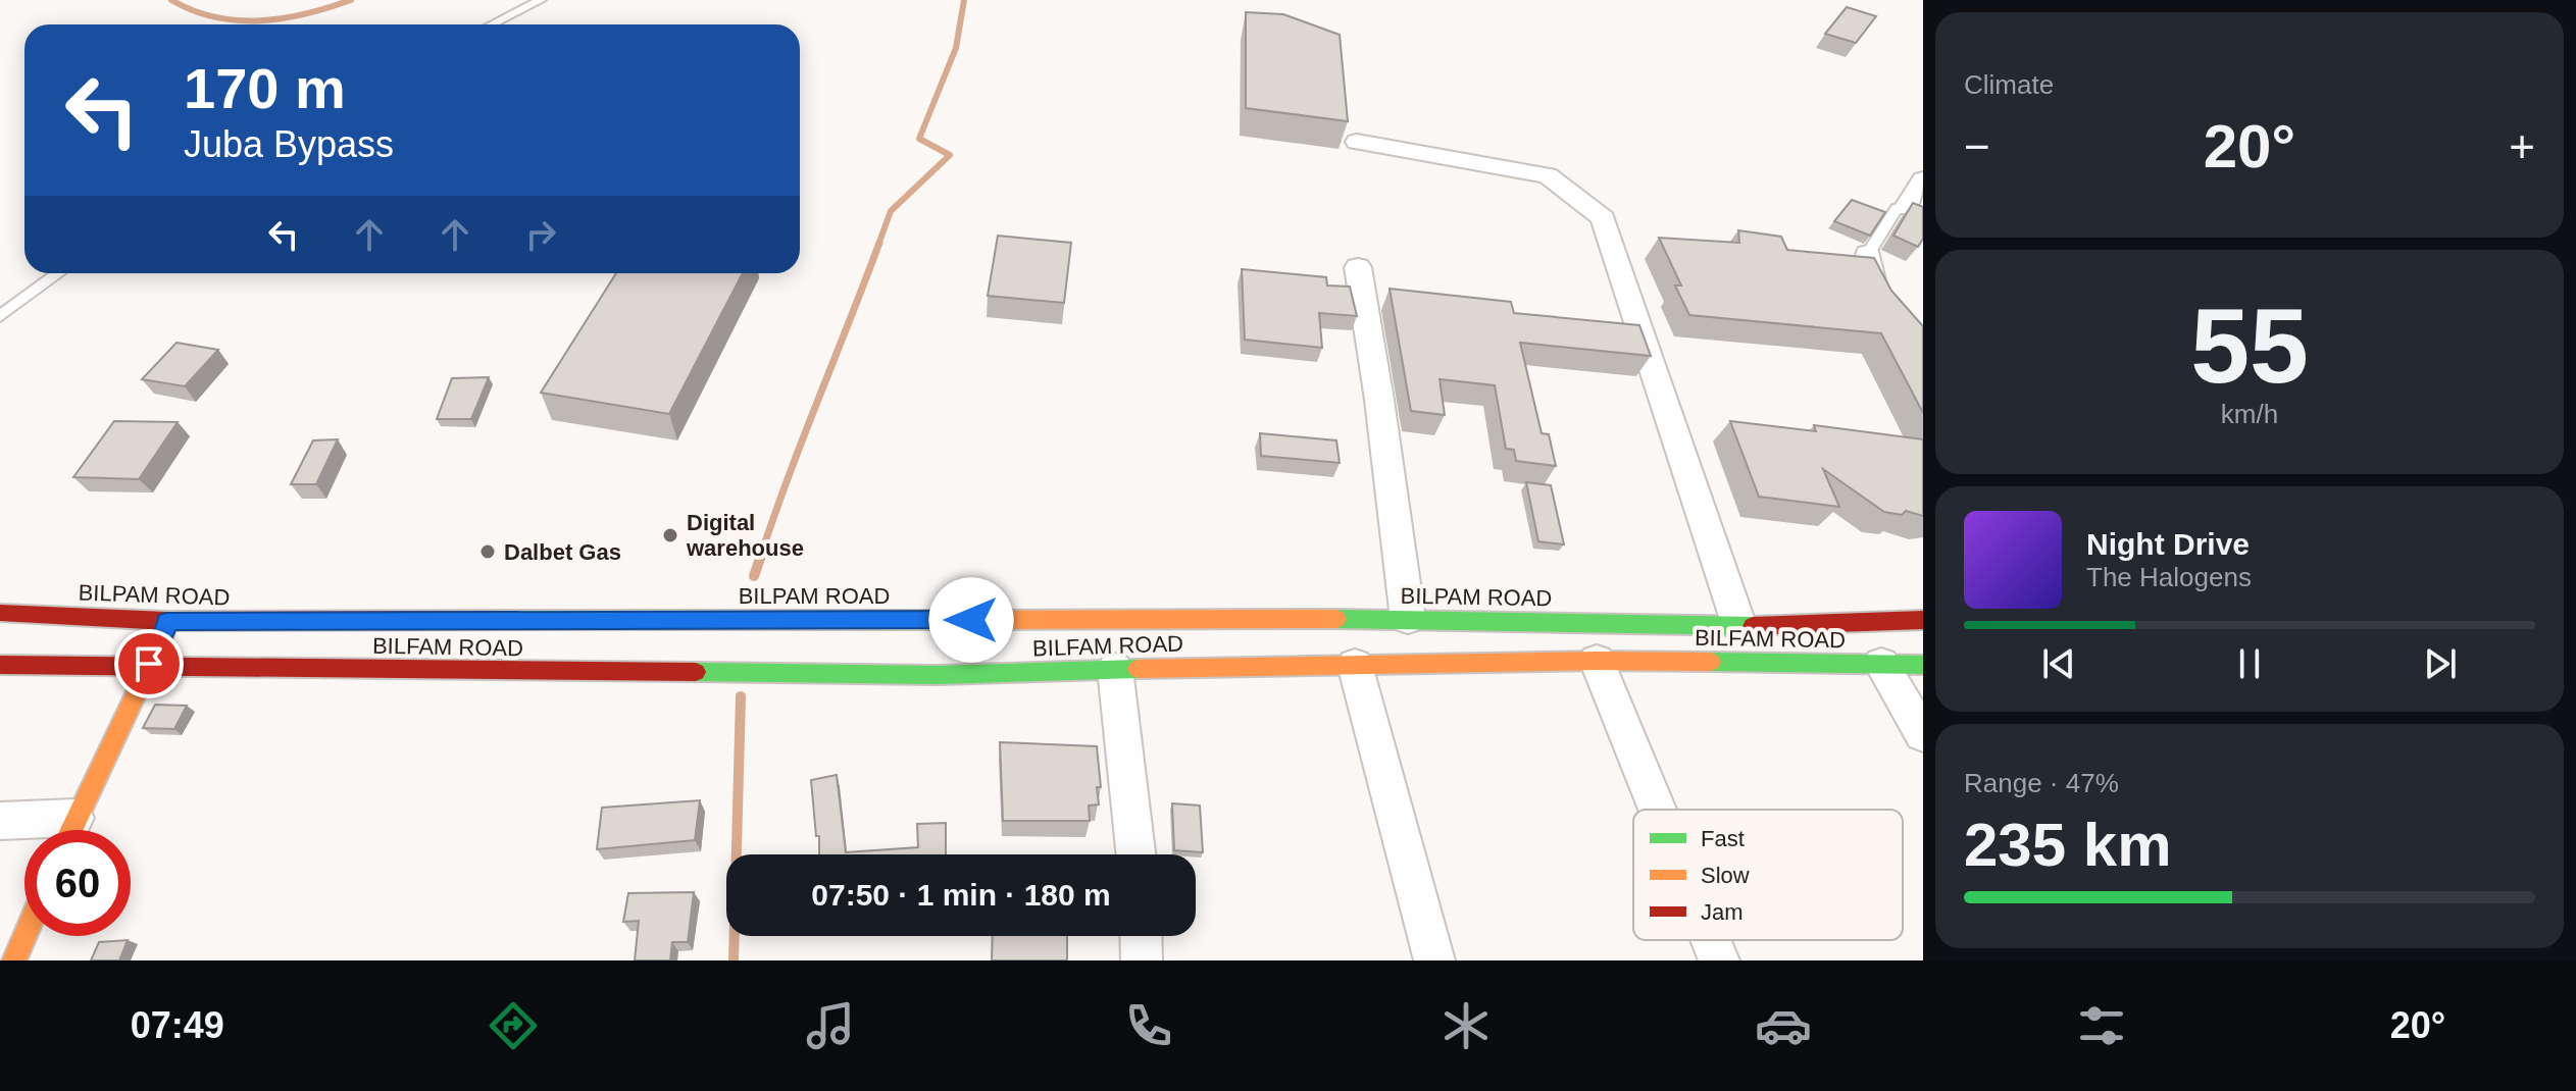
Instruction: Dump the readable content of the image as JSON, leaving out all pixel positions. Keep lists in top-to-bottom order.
{
  "streets": {
    "main road": ["BILPAM ROAD", "BILFAM ROAD"]
  },
  "places": ["Digital warehouse", "Dalbet Gas"],
  "legend": ["Fast", "Slow", "Jam"],
  "page": {
    "tile": [
      "Climate",
      ["55", "km/h"],
      ["Range · 47%", "235 km"]
    ],
    "turn": ["170 m", "Juba Bypass"],
    "heat": ["−", "20°", "+"],
    "song": ["Night Drive", "The Halogens"],
    "limit": "60",
    "trip": "07:50 · 1 min · 180 m",
    "tabs": ["07:49", "20°"]
  }
}
